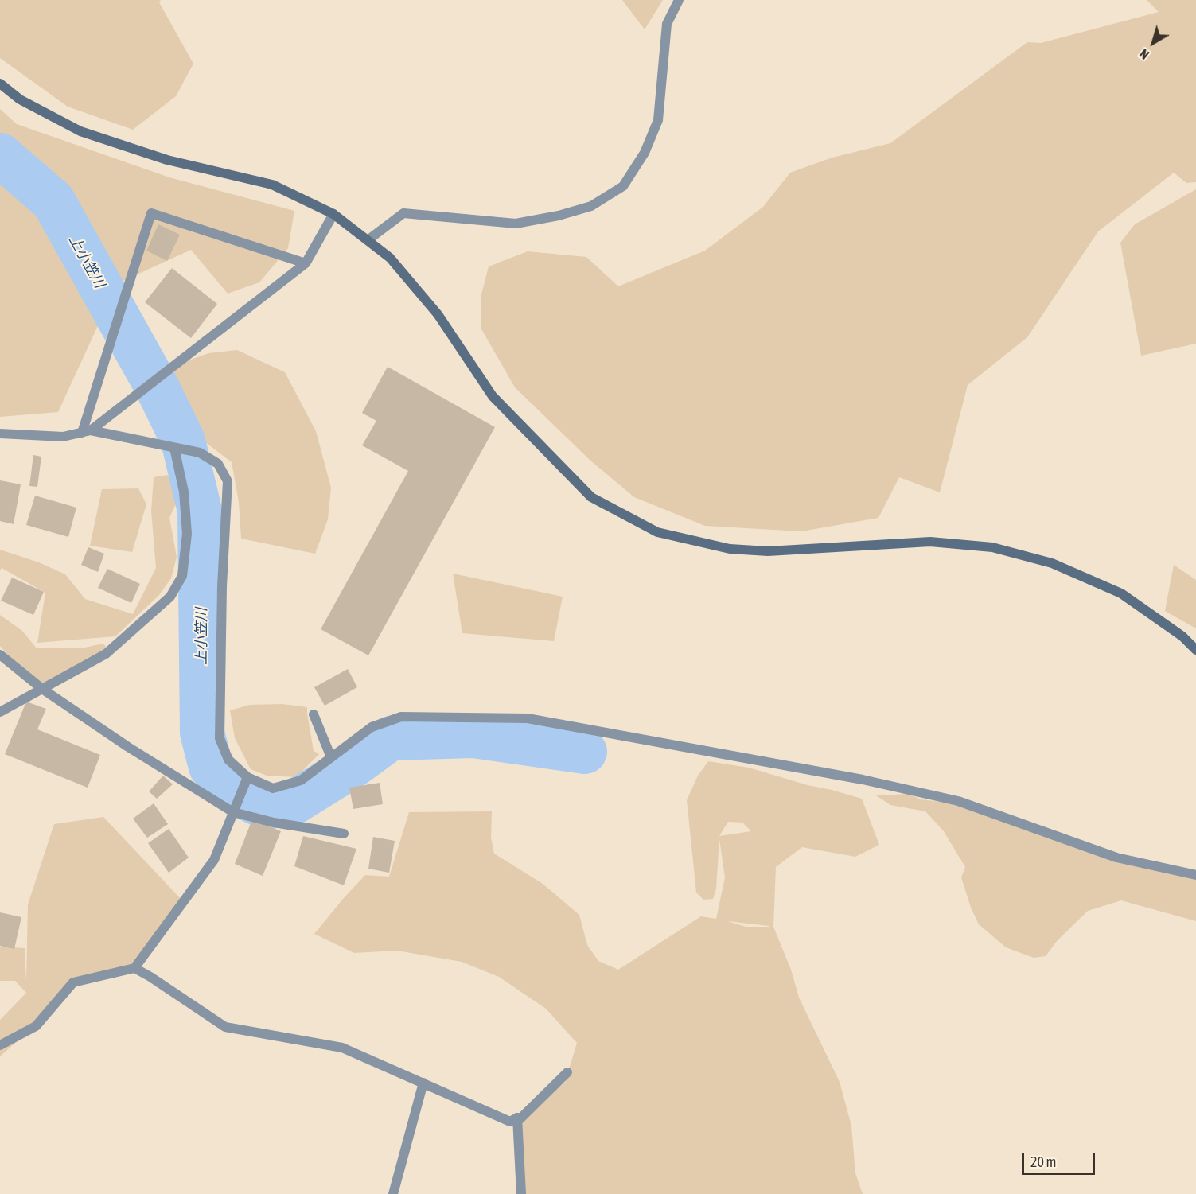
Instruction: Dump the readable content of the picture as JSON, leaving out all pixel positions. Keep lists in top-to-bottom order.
{
  "water": ["上小笠川"],
  "scale_bar": "20 m",
  "north": "bottom left"
}
